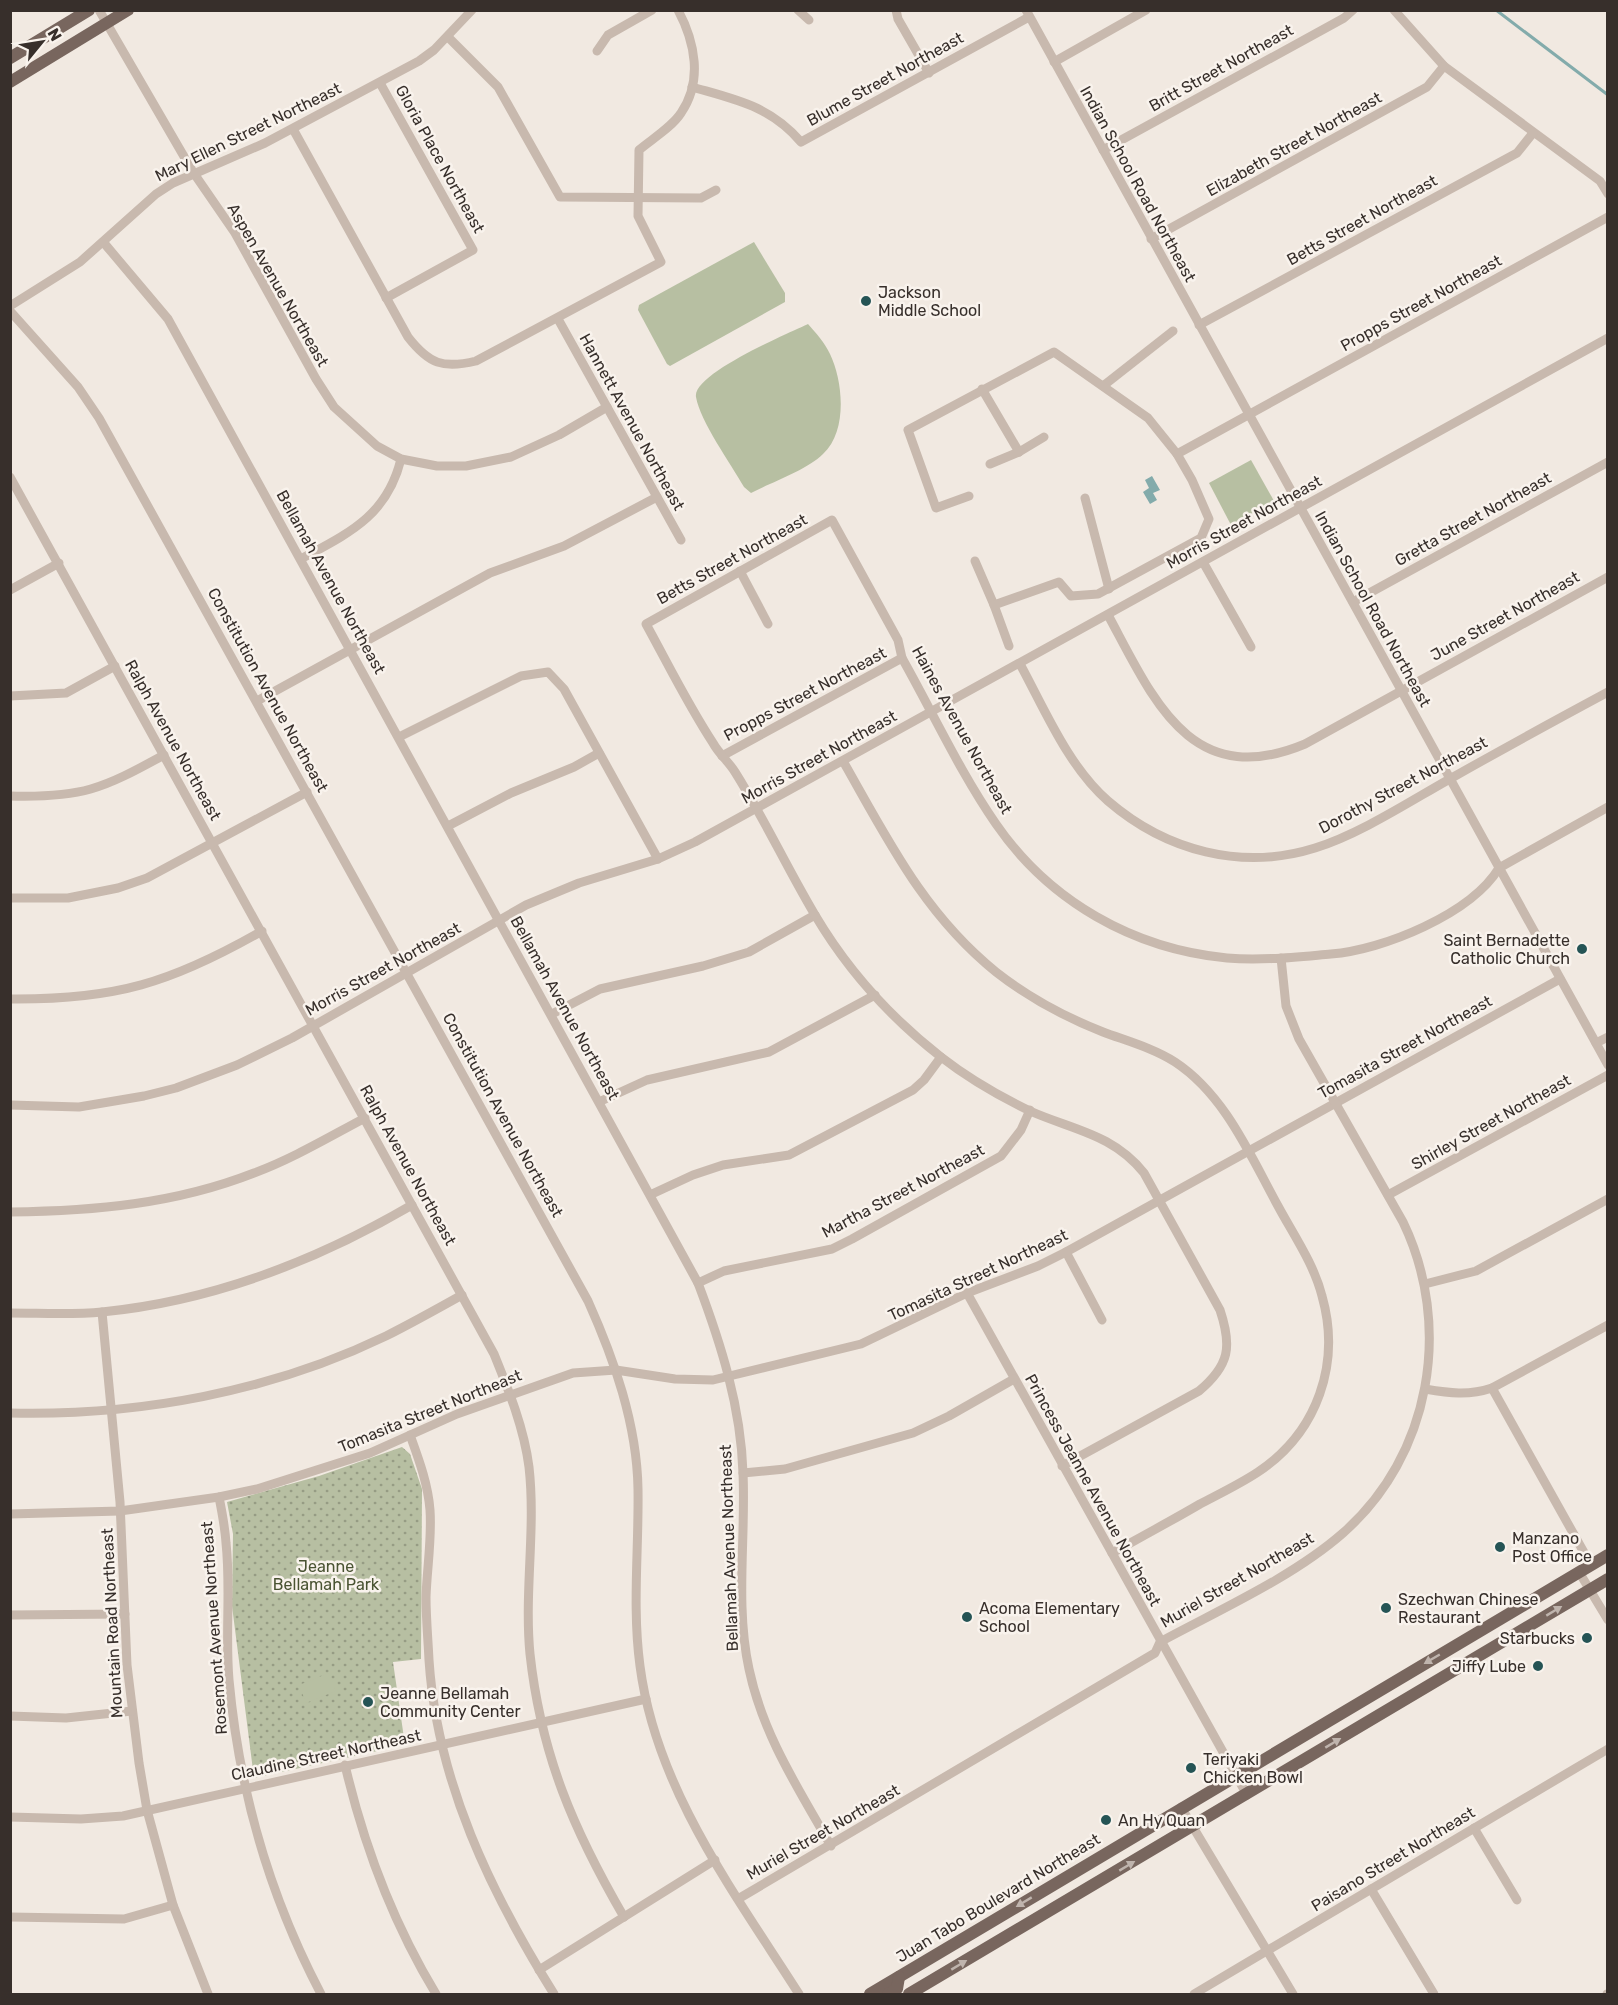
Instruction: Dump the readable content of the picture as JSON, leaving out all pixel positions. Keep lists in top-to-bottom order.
{
  "streets": {
    "main road": ["Juan Tabo Boulevard Northeast"],
    "street": [
      "Britt Street Northeast",
      "Blume Street Northeast",
      "Mary Ellen Street Northeast",
      "Elizabeth Street Northeast",
      "Gloria Place Northeast",
      "Indian School Road Northeast",
      "Betts Street Northeast",
      "Aspen Avenue Northeast",
      "Propps Street Northeast",
      "Hannett Avenue Northeast",
      "Gretta Street Northeast",
      "Morris Street Northeast",
      "Bellamah Avenue Northeast",
      "June Street Northeast",
      "Constitution Avenue Northeast",
      "Haines Avenue Northeast",
      "Ralph Avenue Northeast",
      "Dorothy Street Northeast",
      "Tomasita Street Northeast",
      "Shirley Street Northeast",
      "Martha Street Northeast",
      "Princess Jeanne Avenue Northeast",
      "Muriel Street Northeast",
      "Mountain Road Northeast",
      "Rosemont Avenue Northeast",
      "Claudine Street Northeast",
      "Paisano Street Northeast"
    ]
  },
  "crossings": [
    ["Britt Street Northeast", "Indian School Road Northeast"],
    ["Blume Street Northeast", "Indian School Road Northeast"],
    ["Mary Ellen Street Northeast", "Gloria Place Northeast"],
    ["Mary Ellen Street Northeast", "Aspen Avenue Northeast"],
    ["Mary Ellen Street Northeast", "Bellamah Avenue Northeast"],
    ["Elizabeth Street Northeast", "Indian School Road Northeast"],
    ["Indian School Road Northeast", "Betts Street Northeast"],
    ["Indian School Road Northeast", "Propps Street Northeast"],
    ["Indian School Road Northeast", "Gretta Street Northeast"],
    ["Indian School Road Northeast", "Morris Street Northeast"],
    ["Indian School Road Northeast", "June Street Northeast"],
    ["Indian School Road Northeast", "Dorothy Street Northeast"],
    ["Indian School Road Northeast", "Tomasita Street Northeast"],
    ["Betts Street Northeast", "Propps Street Northeast"],
    ["Betts Street Northeast", "Haines Avenue Northeast"],
    ["Propps Street Northeast", "Haines Avenue Northeast"],
    ["Morris Street Northeast", "Bellamah Avenue Northeast"],
    ["Morris Street Northeast", "June Street Northeast"],
    ["Morris Street Northeast", "Constitution Avenue Northeast"],
    ["Morris Street Northeast", "Haines Avenue Northeast"],
    ["Morris Street Northeast", "Ralph Avenue Northeast"],
    ["Morris Street Northeast", "Dorothy Street Northeast"],
    ["Bellamah Avenue Northeast", "Tomasita Street Northeast"],
    ["Bellamah Avenue Northeast", "Martha Street Northeast"],
    ["Bellamah Avenue Northeast", "Muriel Street Northeast"],
    ["Constitution Avenue Northeast", "Tomasita Street Northeast"],
    ["Constitution Avenue Northeast", "Muriel Street Northeast"],
    ["Constitution Avenue Northeast", "Claudine Street Northeast"],
    ["Ralph Avenue Northeast", "Tomasita Street Northeast"],
    ["Ralph Avenue Northeast", "Claudine Street Northeast"],
    ["Tomasita Street Northeast", "Princess Jeanne Avenue Northeast"],
    ["Tomasita Street Northeast", "Mountain Road Northeast"],
    ["Tomasita Street Northeast", "Rosemont Avenue Northeast"],
    ["Princess Jeanne Avenue Northeast", "Muriel Street Northeast"],
    ["Princess Jeanne Avenue Northeast", "Juan Tabo Boulevard Northeast"],
    ["Mountain Road Northeast", "Claudine Street Northeast"],
    ["Rosemont Avenue Northeast", "Claudine Street Northeast"]
  ],
  "parks": ["Jeanne Bellamah Park"],
  "places": [
    "Jackson Middle School",
    "Saint Bernadette Catholic Church",
    "Manzano Post Office",
    "Szechwan Chinese Restaurant",
    "Acoma Elementary School",
    "Starbucks",
    "Jiffy Lube",
    "Jeanne Bellamah Community Center",
    "Teriyaki Chicken Bowl",
    "An Hy Quan"
  ],
  "north": "top right"
}
